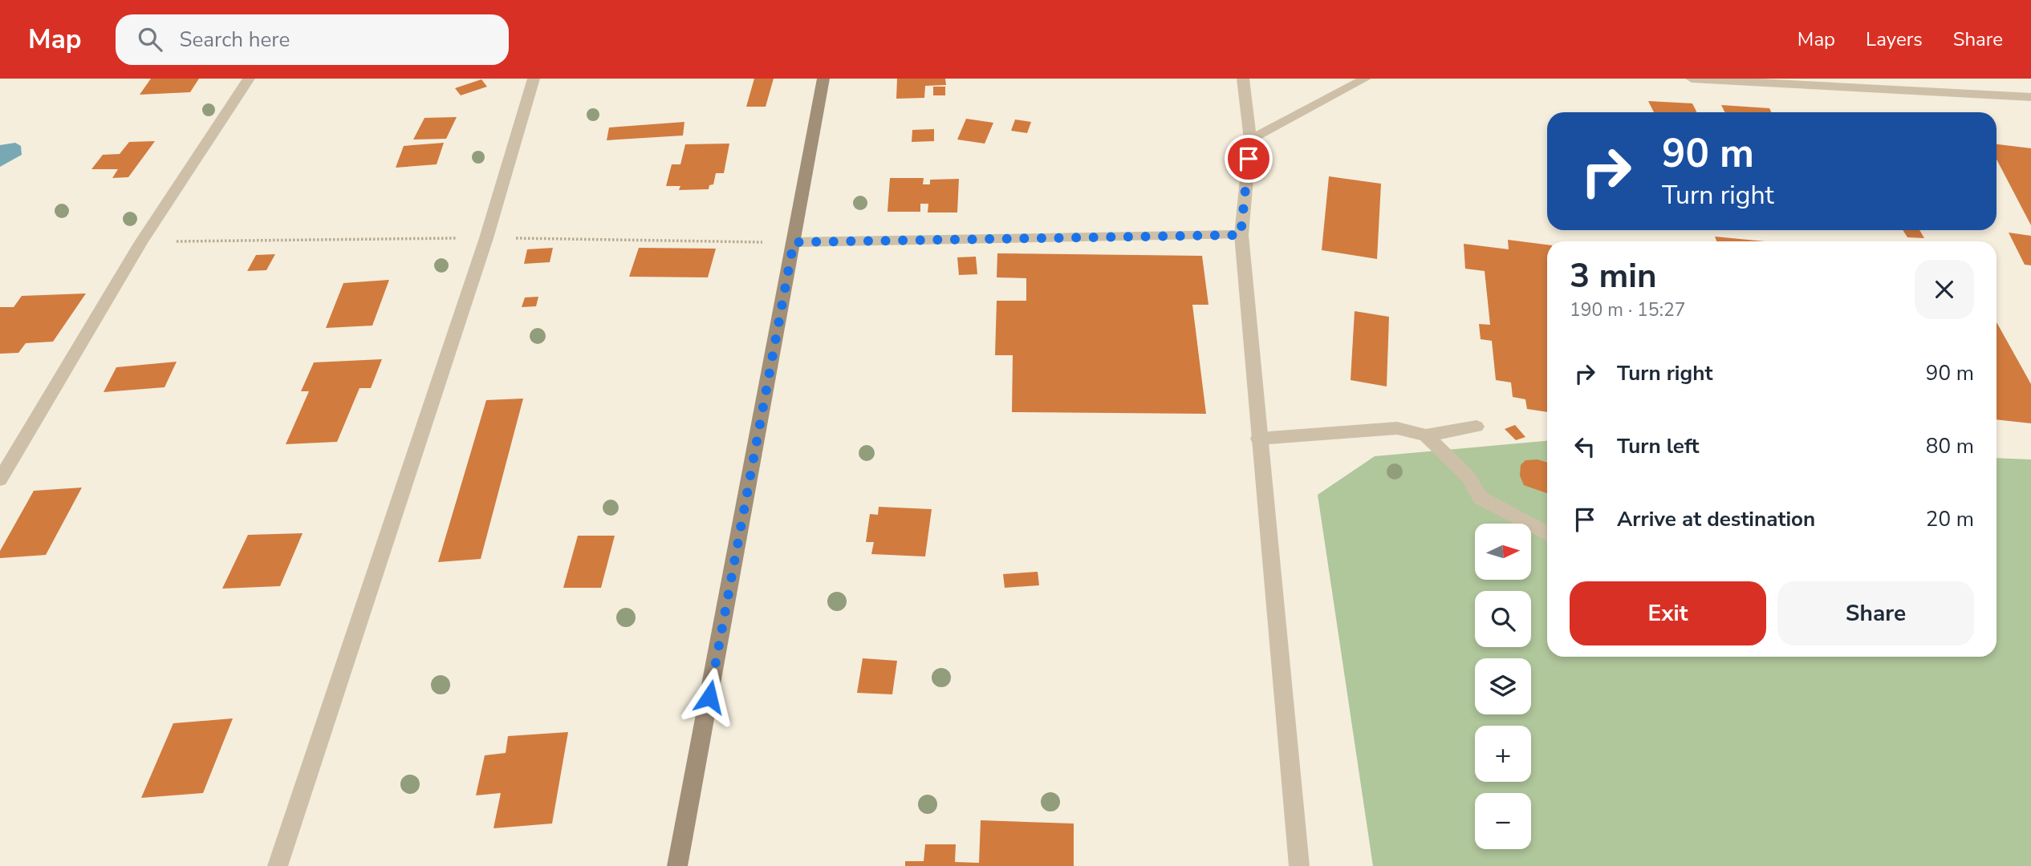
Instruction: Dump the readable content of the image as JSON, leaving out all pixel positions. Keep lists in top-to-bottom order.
{
  "north": "right",
  "page": {
    "header": "Map",
    "search": "Search here",
    "nav": ["Map", "Layers", "Share"],
    "turn": ["90 m", "Turn right"],
    "heading": ["3 min", "190 m · 15:27"],
    "list": [
      {
        "name": "Turn right",
        "value": "90 m"
      },
      {
        "name": "Turn left",
        "value": "80 m"
      },
      {
        "name": "Arrive at destination",
        "value": "20 m"
      }
    ],
    "map_buttons": ["+", "−"],
    "buttons": ["Exit", "Share"]
  }
}
